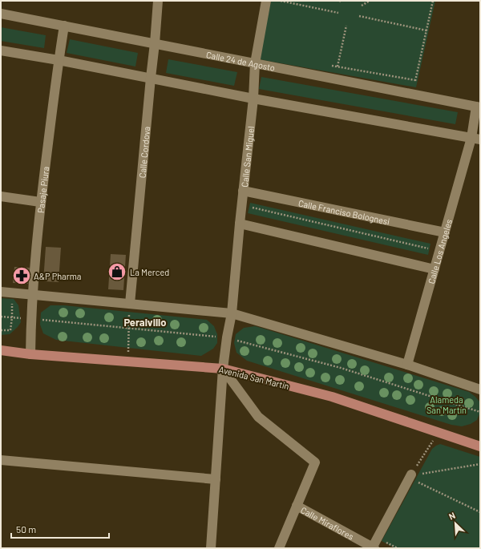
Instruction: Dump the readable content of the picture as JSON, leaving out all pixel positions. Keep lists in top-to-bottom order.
{
  "streets": {
    "main road": ["Avenida San Martín"],
    "street": [
      "Calle 24 de Agosto",
      "Calle Cordova",
      "Calle San Miguel",
      "Pasaje Piura",
      "Calle Franciso Bolognesi",
      "Calle Los Angeles",
      "Calle Miraflores"
    ]
  },
  "crossings": [
    ["Calle 24 de Agosto", "Calle Cordova"],
    ["Calle 24 de Agosto", "Calle San Miguel"],
    ["Calle 24 de Agosto", "Pasaje Piura"],
    ["Calle 24 de Agosto", "Calle Los Angeles"],
    ["Calle San Miguel", "Calle Franciso Bolognesi"],
    ["Calle San Miguel", "Avenida San Martín"],
    ["Pasaje Piura", "Avenida San Martín"],
    ["Calle Franciso Bolognesi", "Calle Los Angeles"]
  ],
  "districts": ["Peralvillo"],
  "parks": ["Alameda San Martín"],
  "places": {
    "shop": ["La Merced"],
    "pharmacy": ["A&P Pharma"]
  },
  "scale_bar": "50 m",
  "north": "top left"
}
